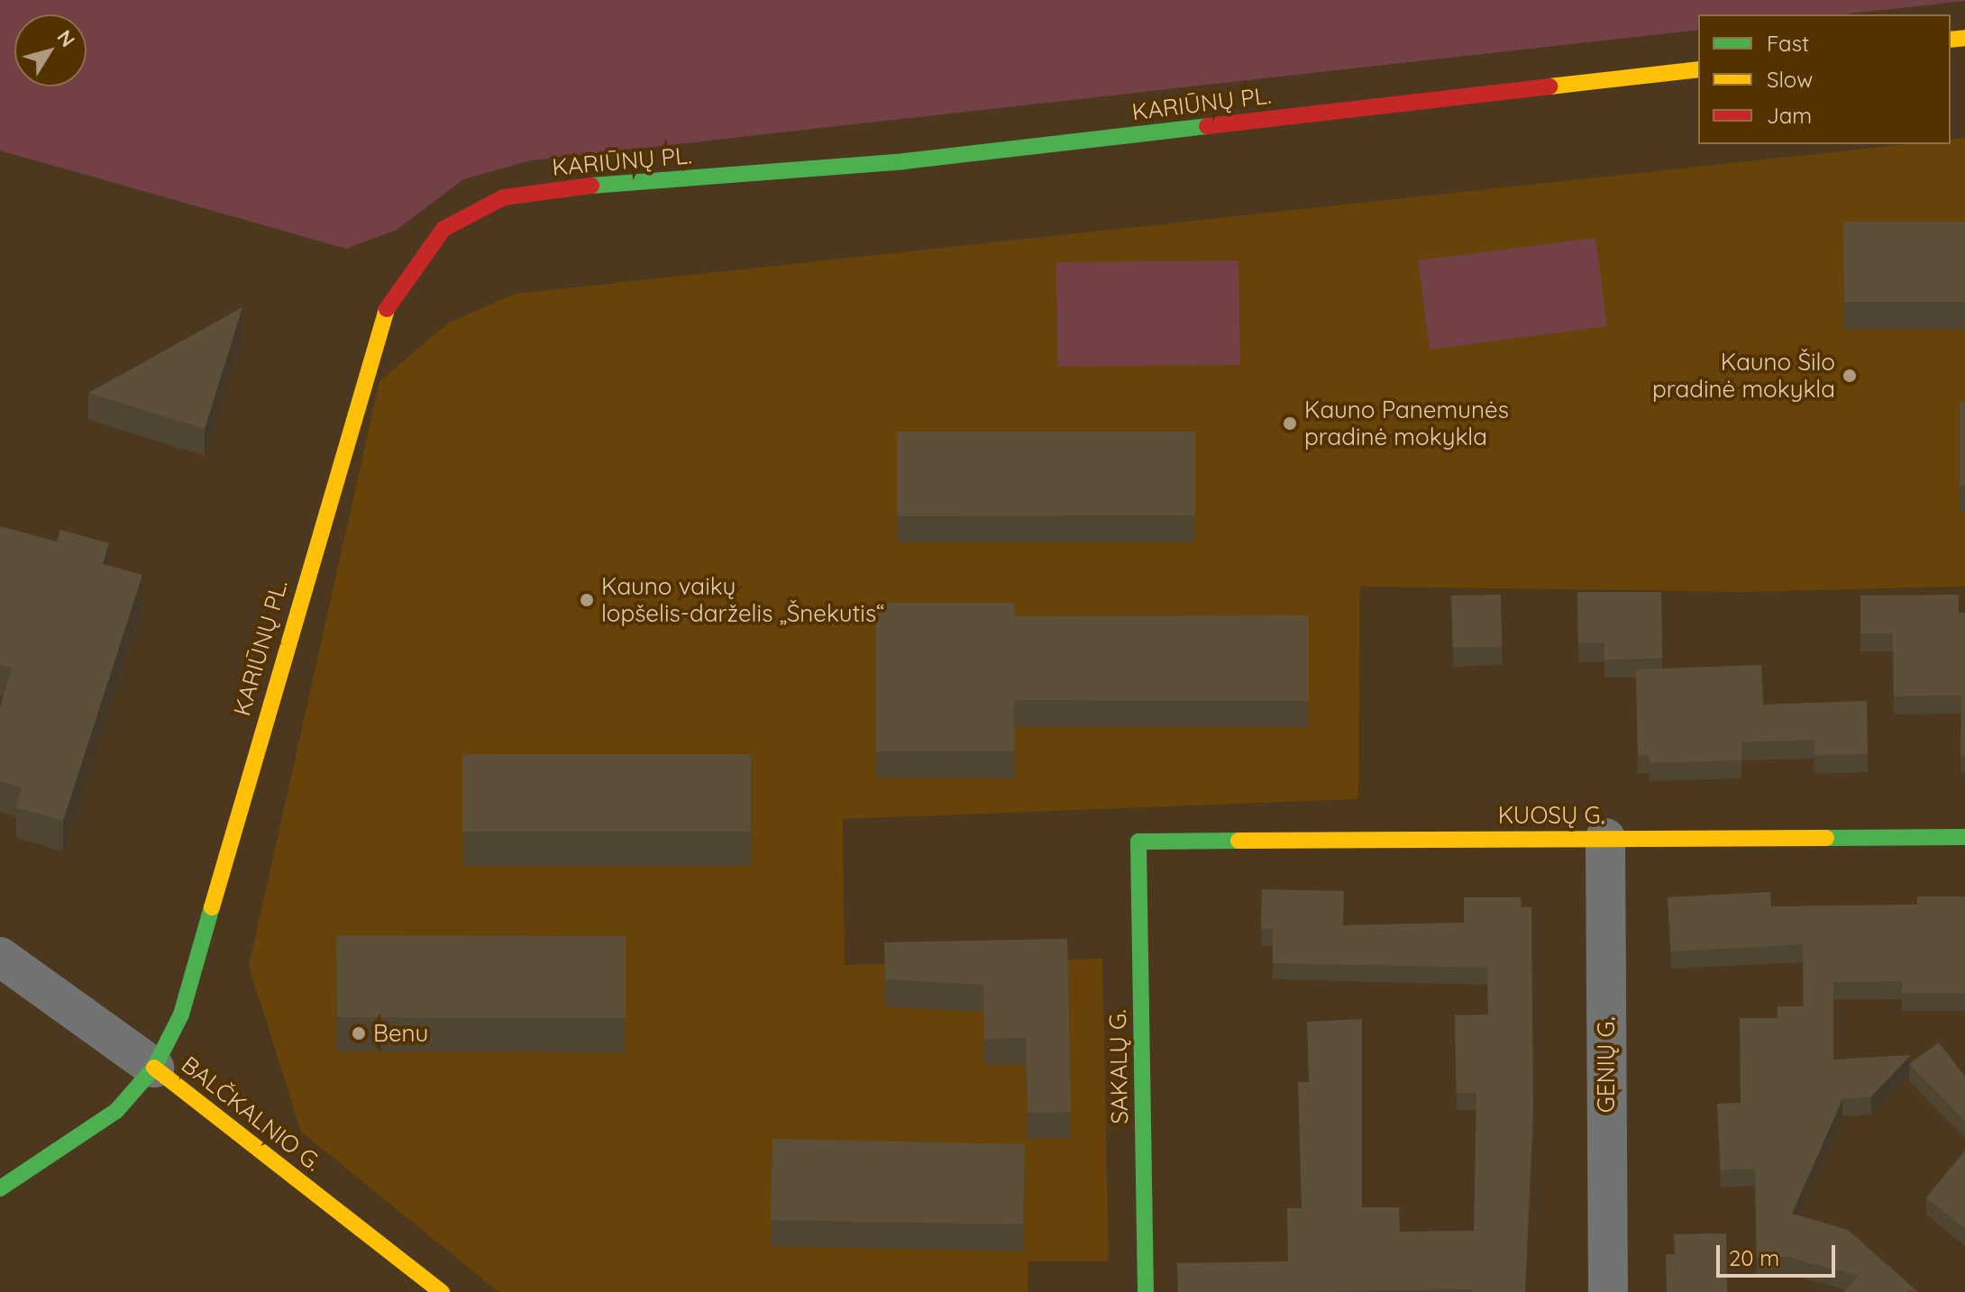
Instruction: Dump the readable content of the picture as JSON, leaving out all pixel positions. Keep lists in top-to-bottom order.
{
  "streets": {
    "street": [
      "KARIŪNŲ PL.",
      "KUOSŲ G.",
      "GENIŲ G.",
      "SAKALŲ G.",
      "BALČKALNIO G."
    ]
  },
  "crossings": [
    ["KARIŪNŲ PL.", "BALČKALNIO G."],
    ["KUOSŲ G.", "GENIŲ G."],
    ["KUOSŲ G.", "SAKALŲ G."]
  ],
  "places": [
    "Kauno Šilo pradinė mokykla",
    "Kauno Panemunės pradinė mokykla",
    "Kauno vaikų lopšelis-darželis „Šnekutis“",
    "Benu"
  ],
  "legend": ["Fast", "Slow", "Jam"],
  "scale_bar": "20 m",
  "north": "top right"
}
